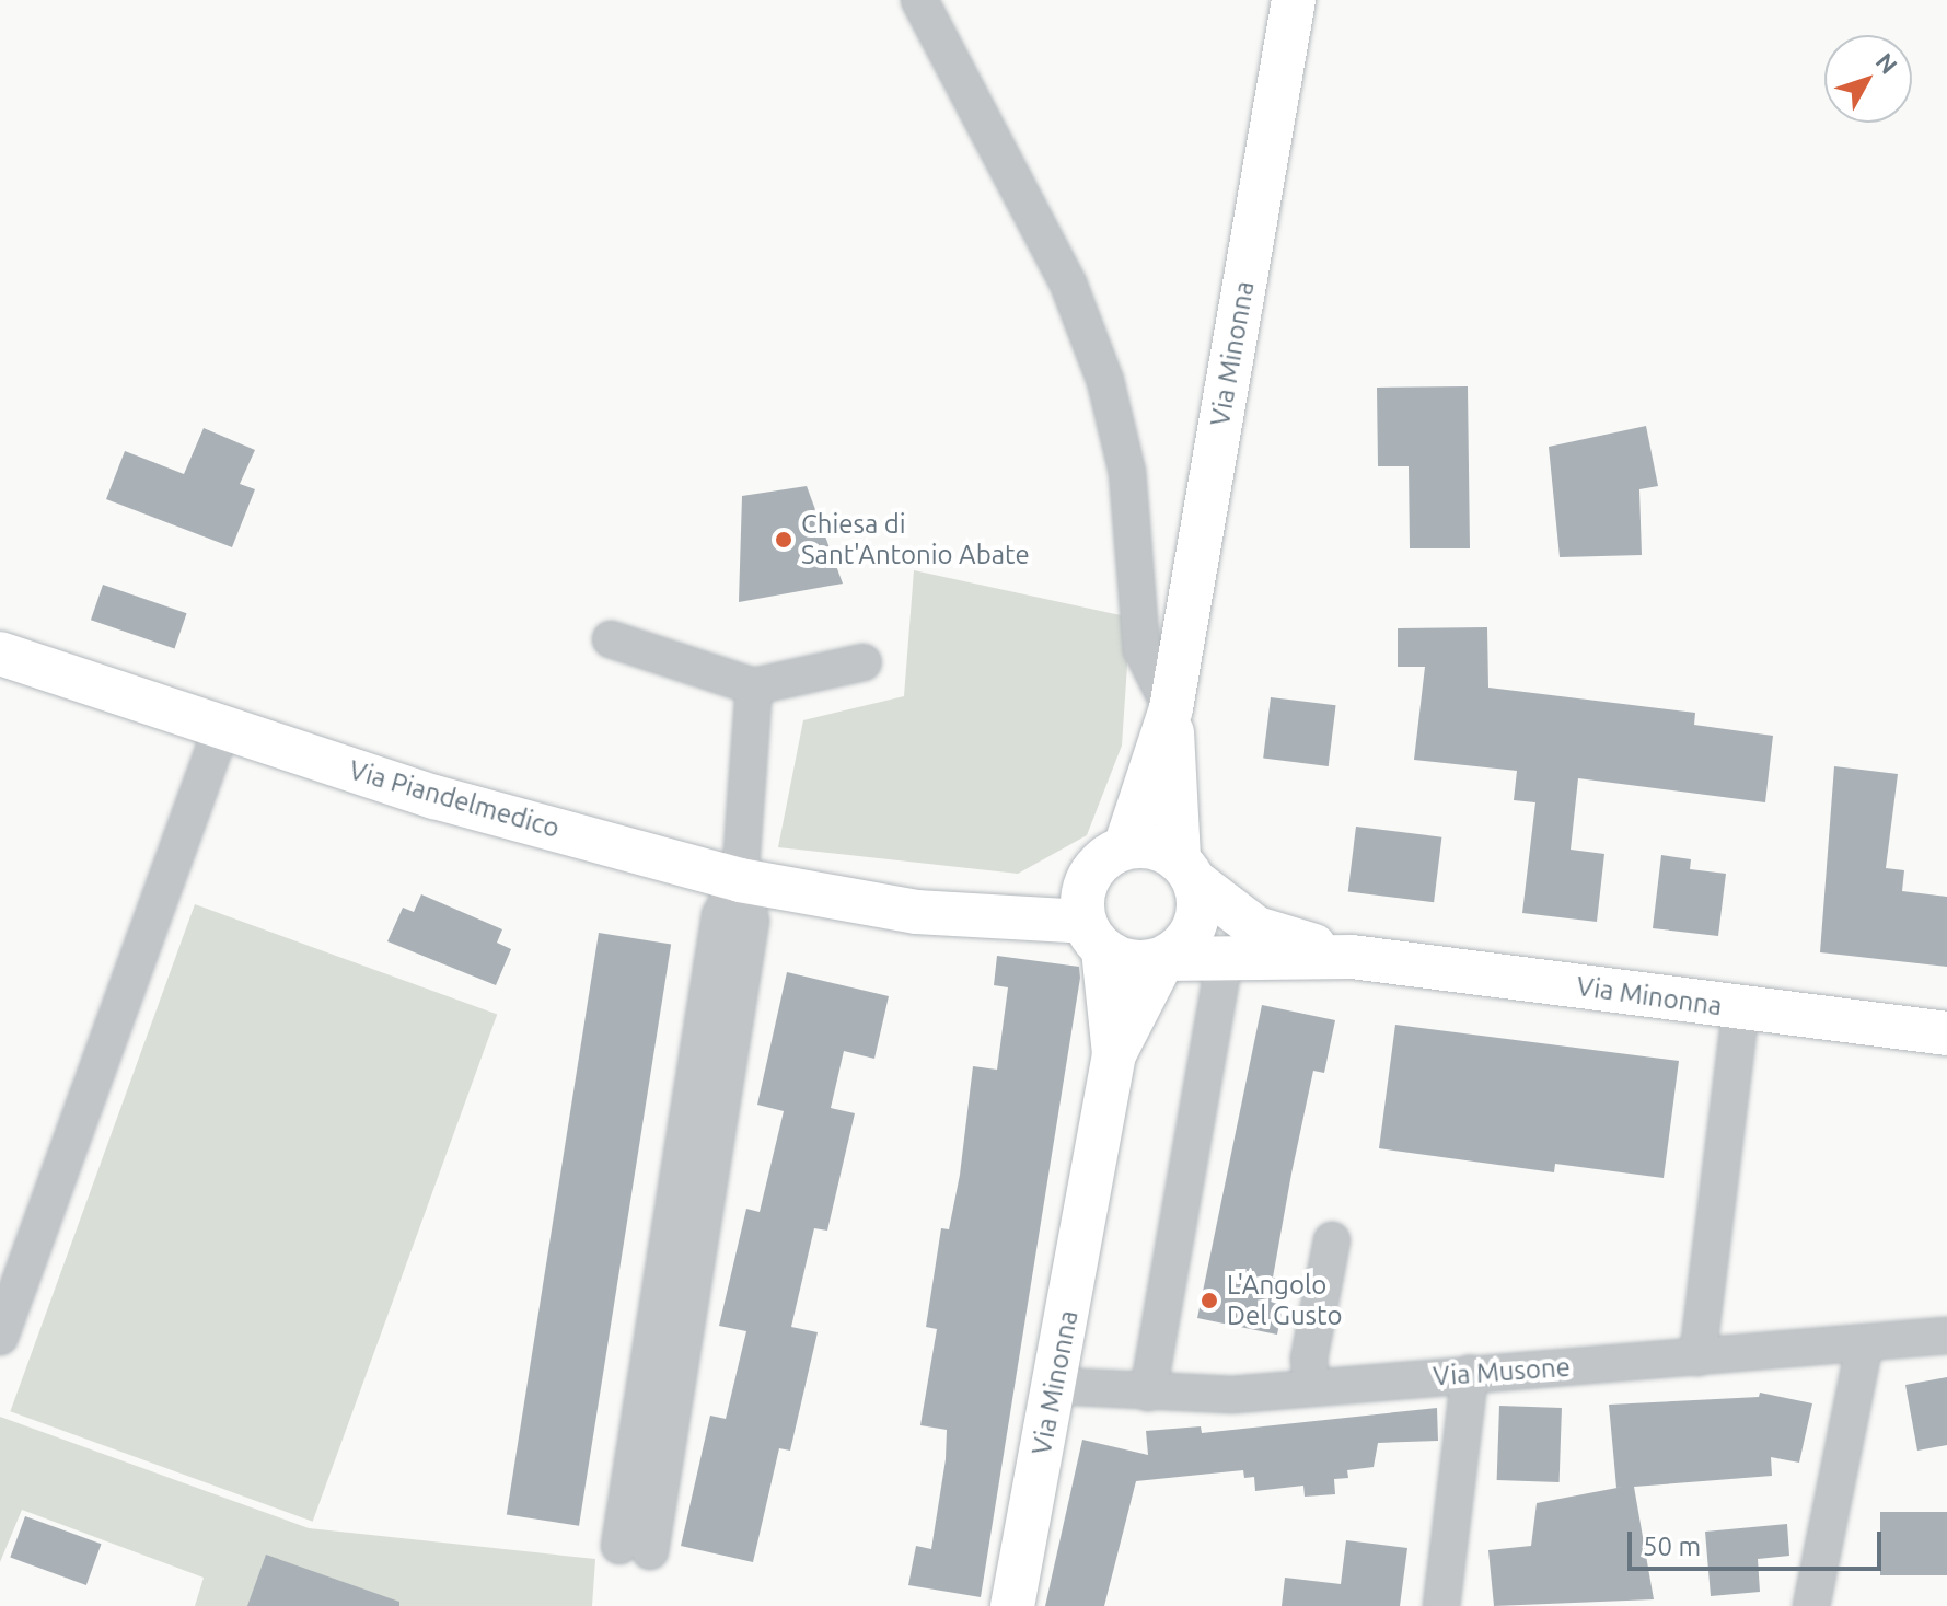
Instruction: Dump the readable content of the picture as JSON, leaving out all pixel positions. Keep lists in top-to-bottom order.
{
  "streets": {
    "main road": ["Via Minonna", "Via Piandelmedico"],
    "street": ["Via Musone"]
  },
  "crossings": [
    ["Via Minonna", "Via Piandelmedico"],
    ["Via Minonna", "Via Musone"]
  ],
  "places": ["Chiesa di Sant'Antonio Abate", "L'Angolo Del Gusto"],
  "scale_bar": "50 m",
  "north": "top right"
}
